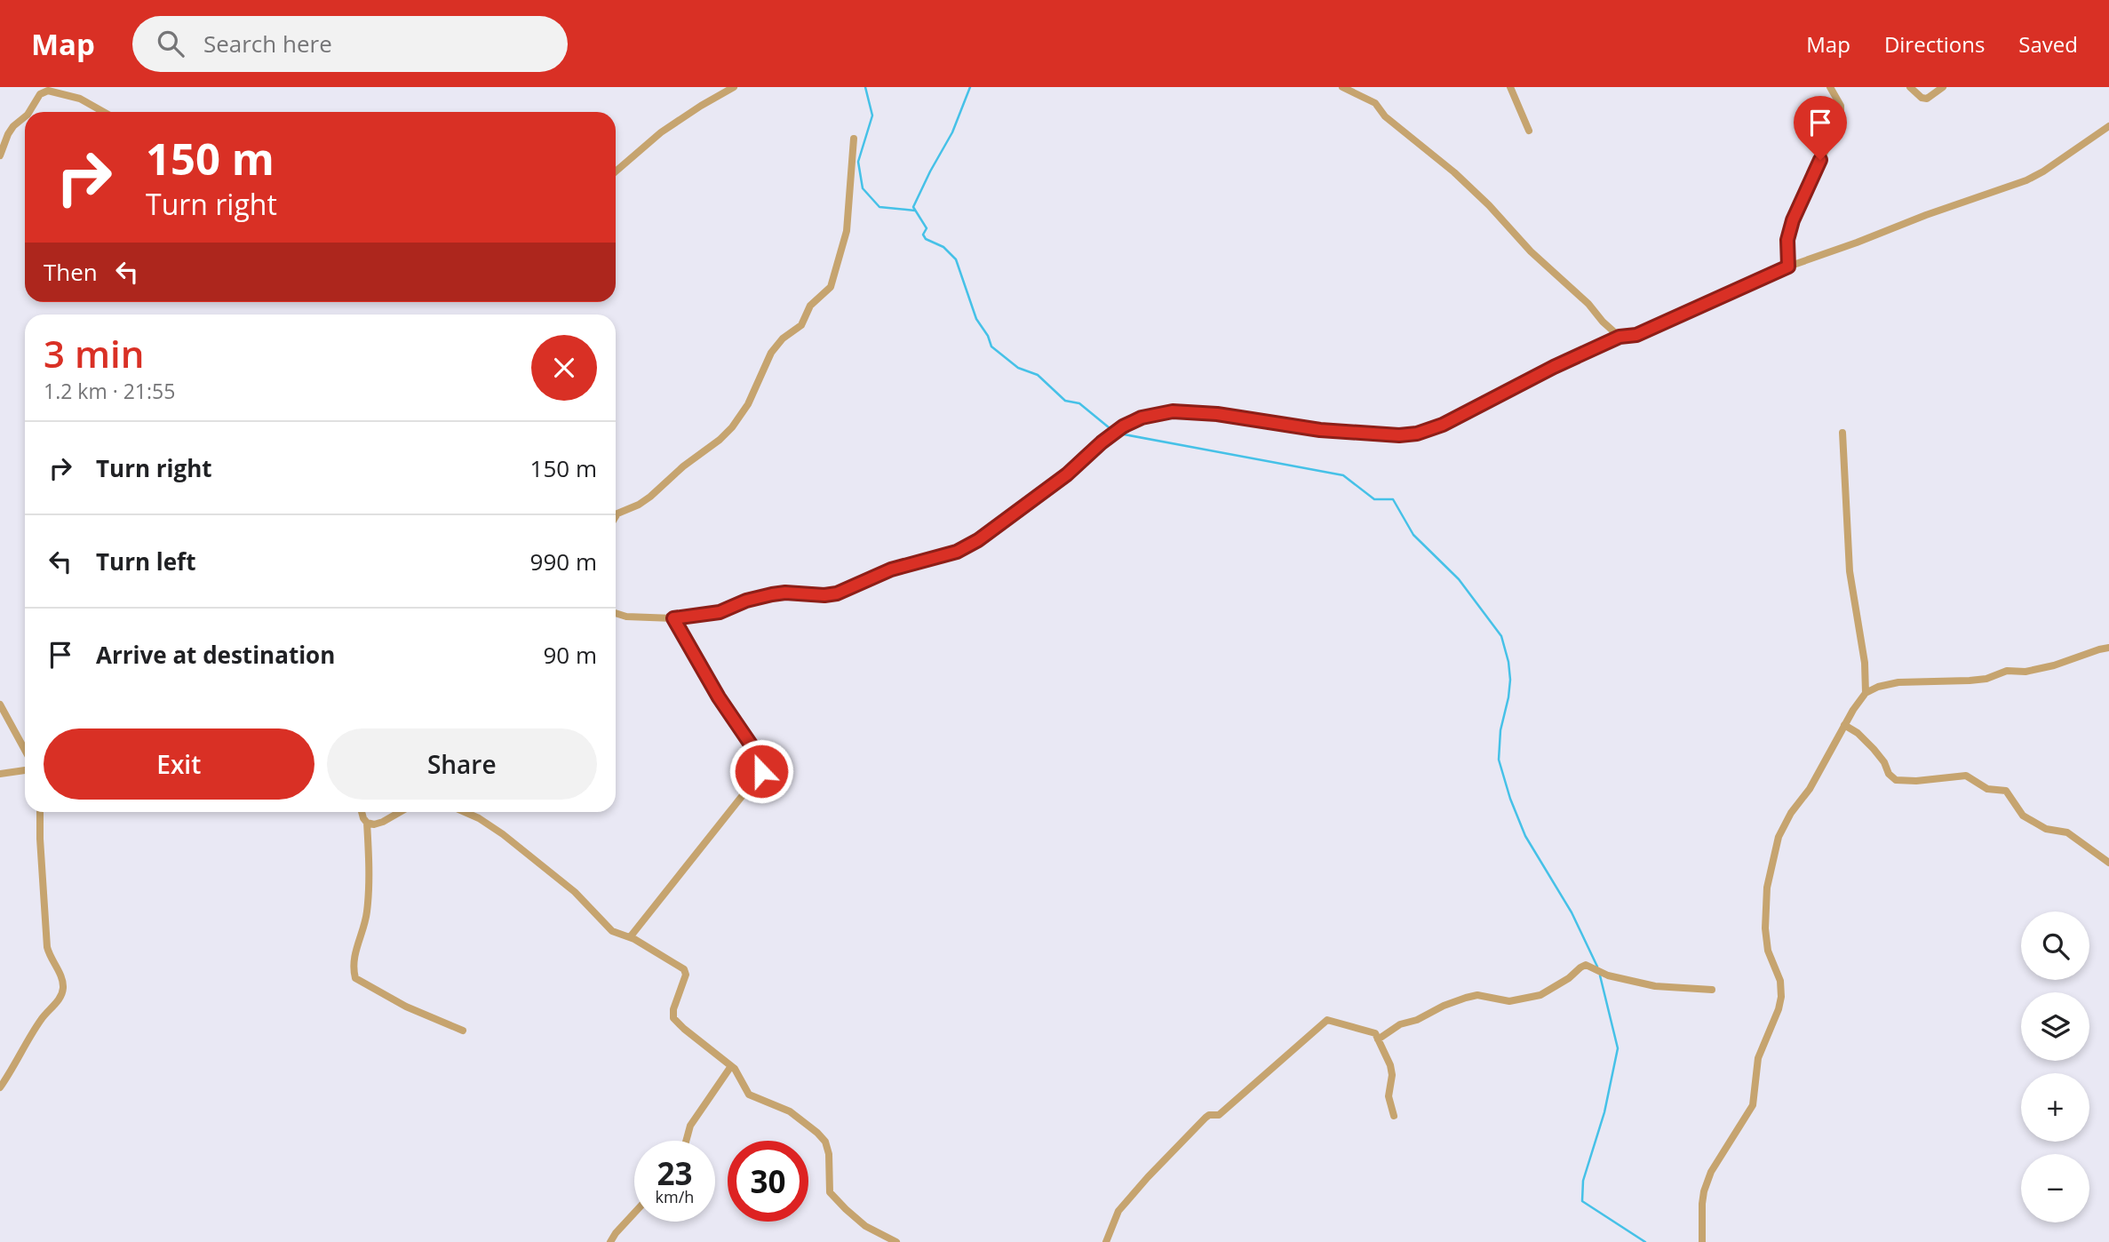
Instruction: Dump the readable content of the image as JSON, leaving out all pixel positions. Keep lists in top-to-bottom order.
{
  "page": {
    "header": "Map",
    "search": "Search here",
    "nav": ["Map", "Directions", "Saved"],
    "turn": ["150 m", "Turn right"],
    "then": "Then",
    "heading": ["3 min", "1.2 km · 21:55"],
    "list": [
      {
        "name": "Turn right",
        "value": "150 m"
      },
      {
        "name": "Turn left",
        "value": "990 m"
      },
      {
        "name": "Arrive at destination",
        "value": "90 m"
      }
    ],
    "buttons": ["Exit", "Share"],
    "map_buttons": ["+", "−"],
    "speed": "23 km/h",
    "limit": "30"
  }
}
